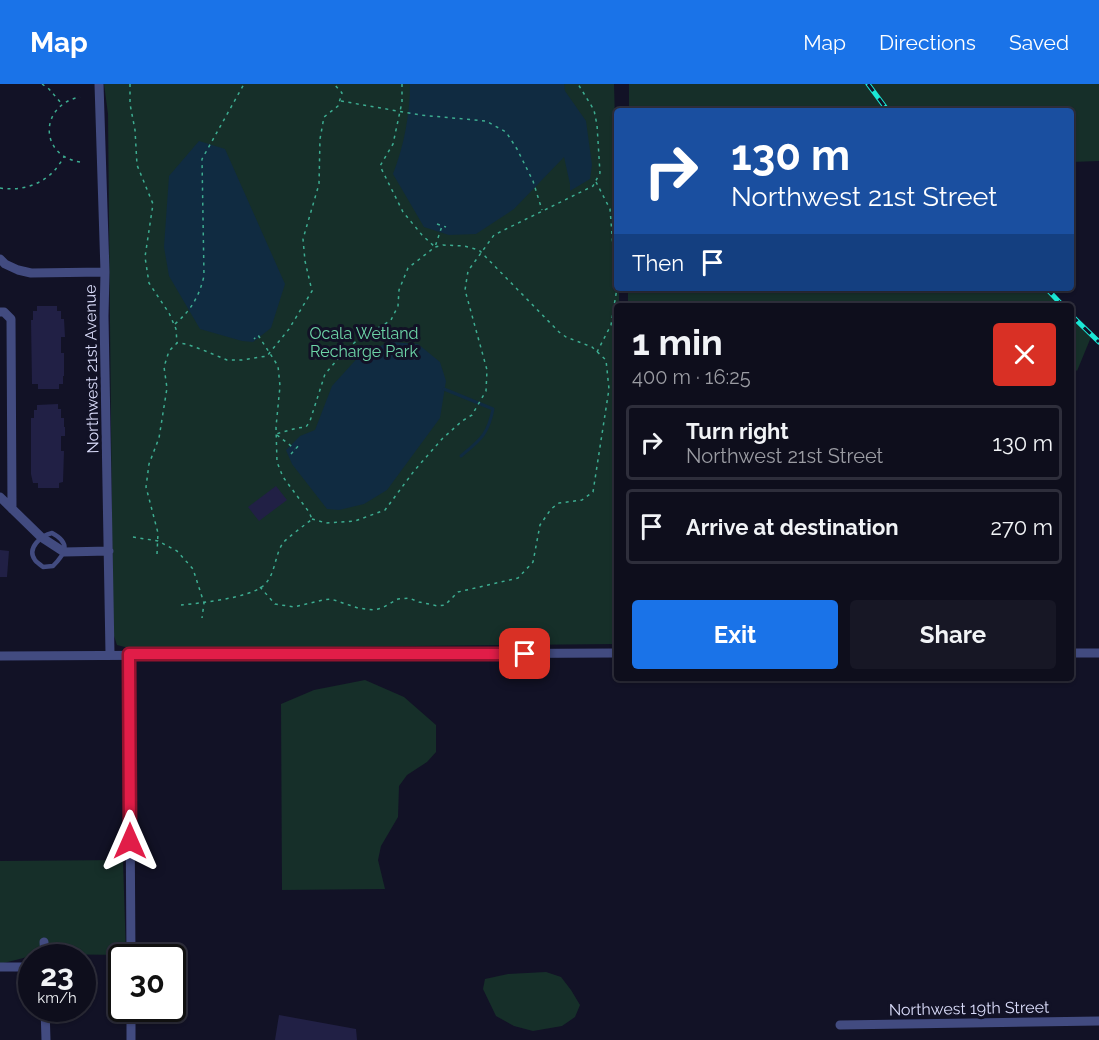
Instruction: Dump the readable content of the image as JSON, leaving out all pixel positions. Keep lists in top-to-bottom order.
{
  "streets": {
    "street": ["Northwest 21st Avenue", "Northwest 19th Street"]
  },
  "parks": ["Ocala Wetland Recharge Park"],
  "page": {
    "header": "Map",
    "nav": ["Map", "Directions", "Saved"],
    "turn": ["130 m", "Northwest 21st Street"],
    "then": "Then",
    "heading": ["1 min", "400 m · 16:25"],
    "list": [
      {
        "name": "Turn right",
        "note": "Northwest 21st Street",
        "value": "130 m"
      },
      {
        "name": "Arrive at destination",
        "value": "270 m"
      }
    ],
    "buttons": ["Exit", "Share"],
    "speed": "23 km/h",
    "limit": "30"
  }
}
